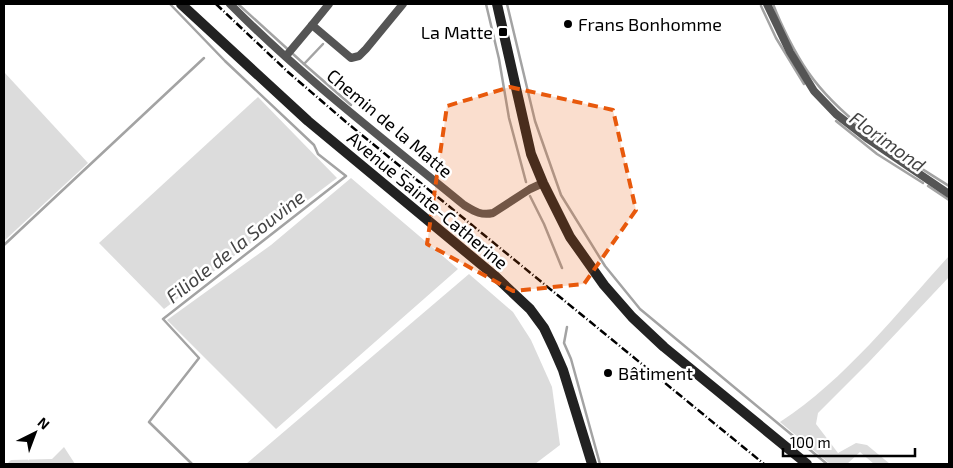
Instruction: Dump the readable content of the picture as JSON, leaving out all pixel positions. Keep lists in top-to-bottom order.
{
  "streets": {
    "main road": ["Avenue Sainte-Catherine"],
    "street": ["Chemin de la Matte"]
  },
  "water": ["Florimond", "Filiole de la Souvine"],
  "places": {
    "other": ["Frans Bonhomme", "Bâtiment"],
    "transit": ["La Matte"]
  },
  "scale_bar": "100 m",
  "north": "top right"
}
